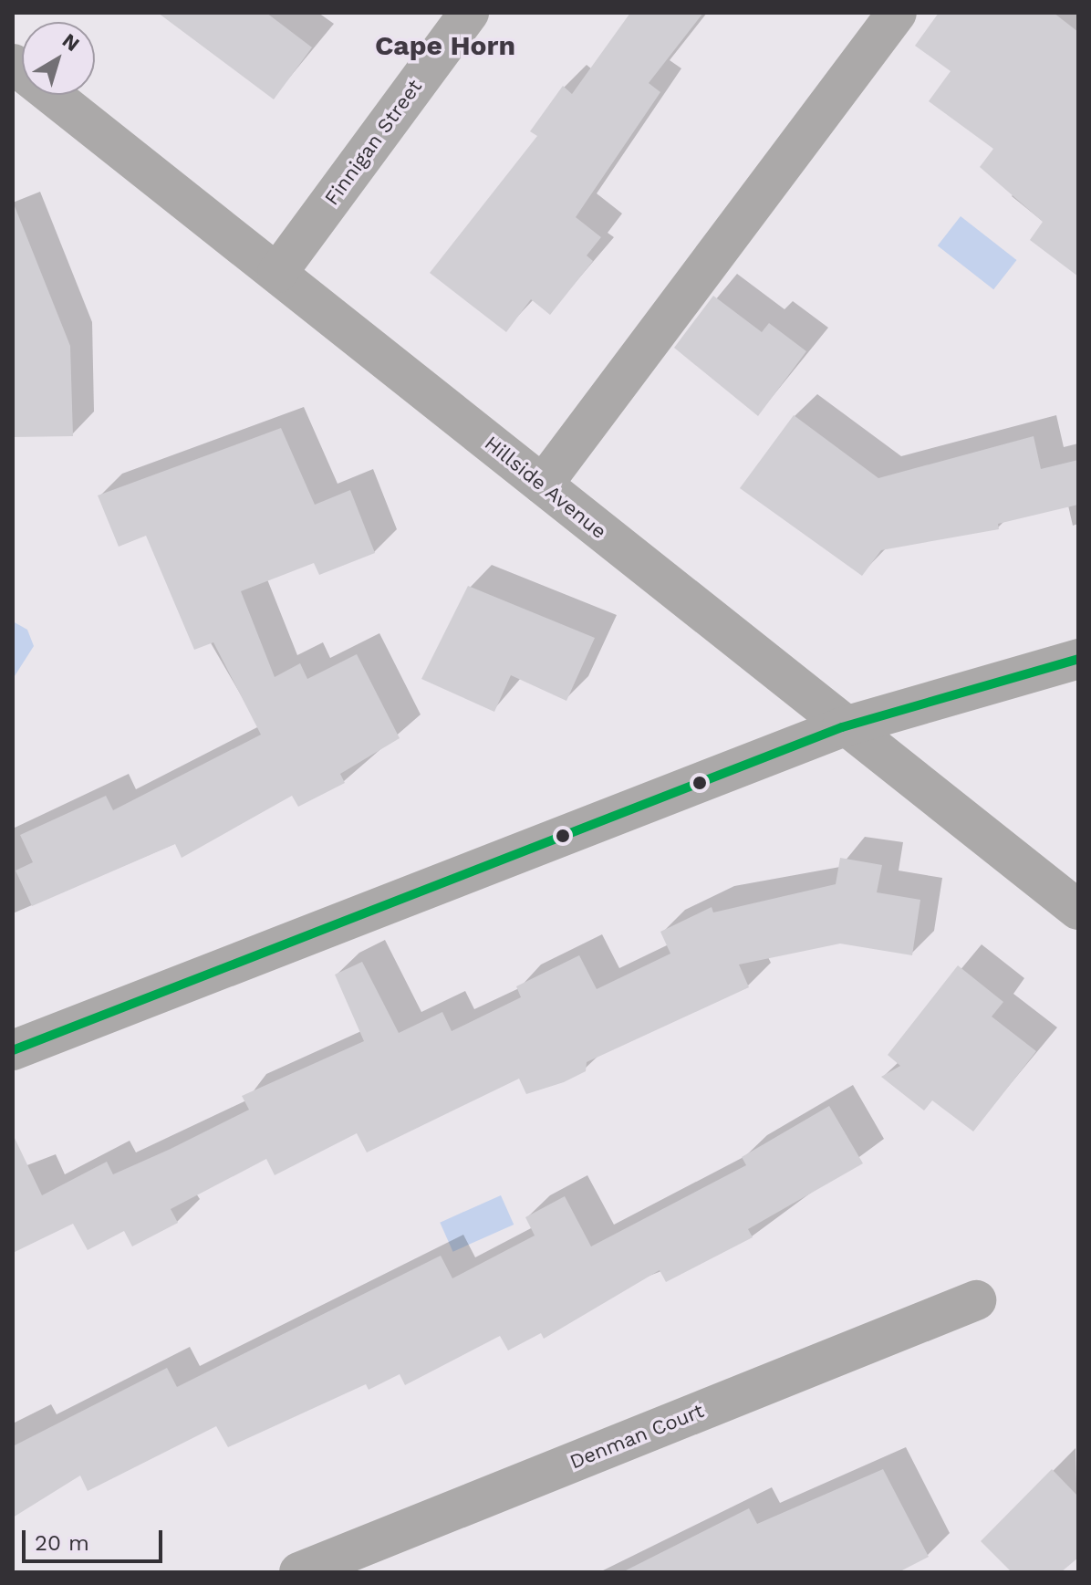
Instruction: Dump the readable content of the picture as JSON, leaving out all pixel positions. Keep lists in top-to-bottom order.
{
  "streets": {
    "street": ["Finnigan Street", "Hillside Avenue", "Denman Court"]
  },
  "crossings": [
    ["Finnigan Street", "Hillside Avenue"]
  ],
  "districts": ["Cape Horn"],
  "scale_bar": "20 m",
  "north": "top right"
}
